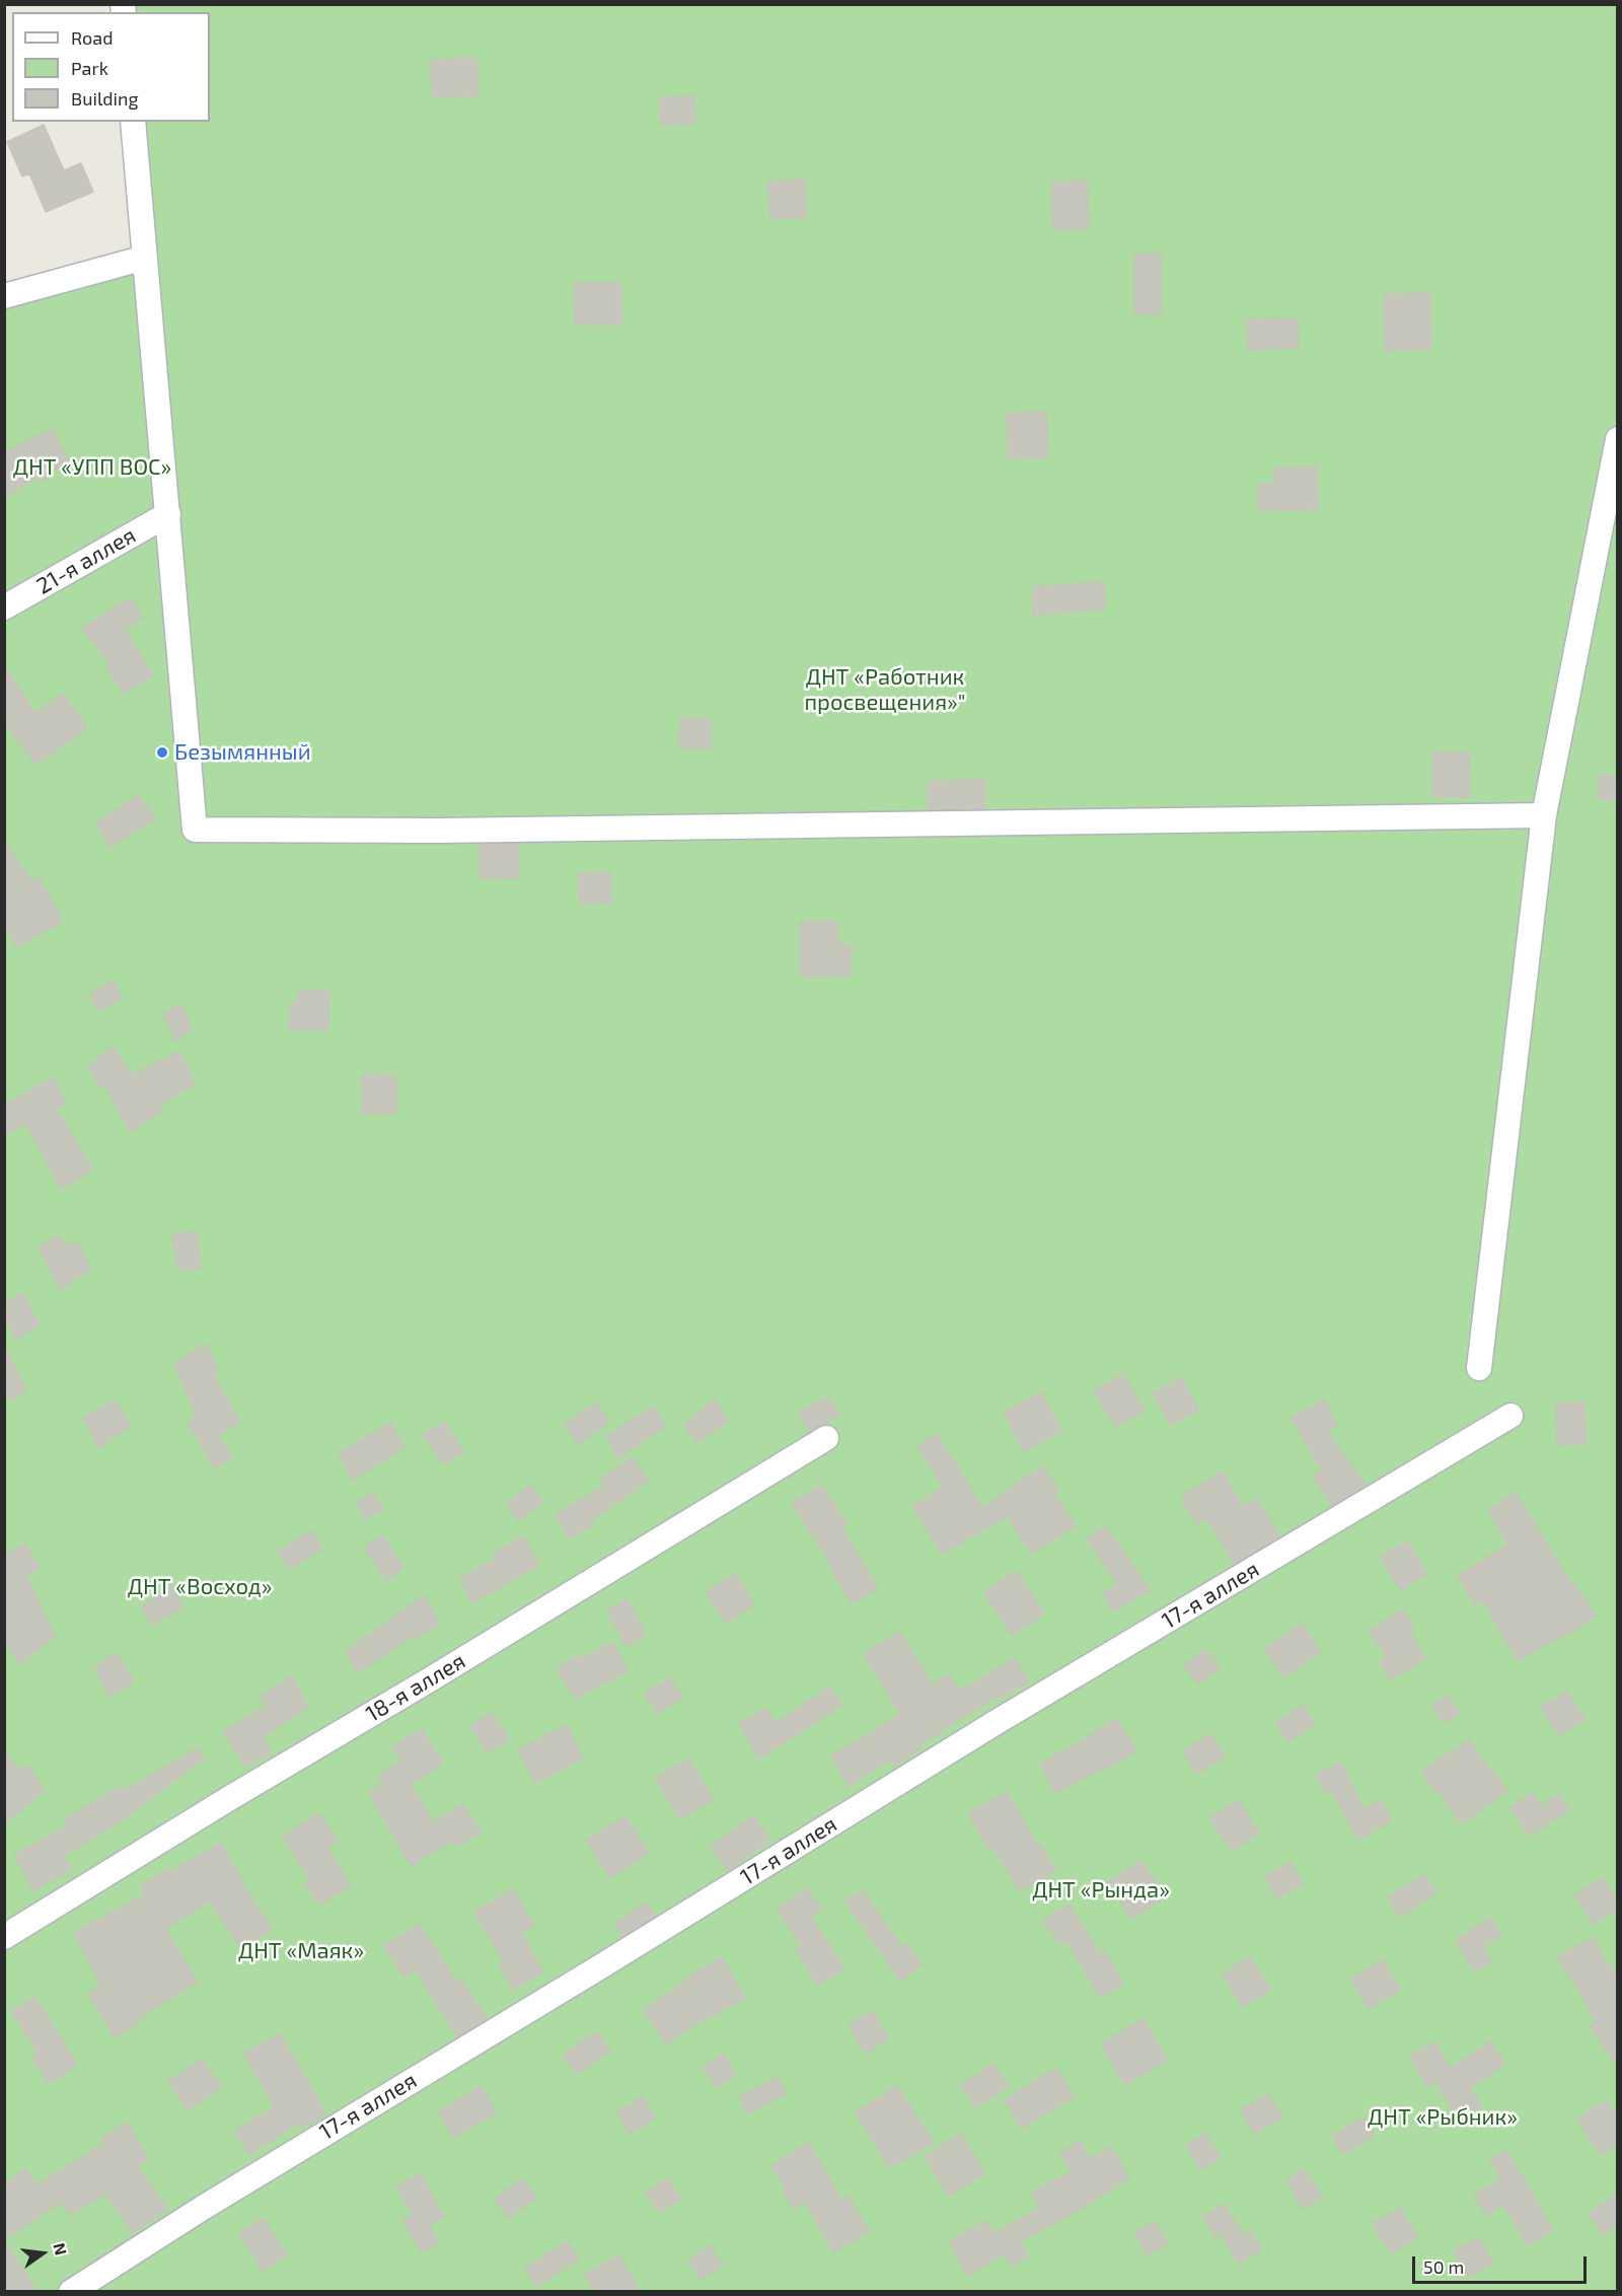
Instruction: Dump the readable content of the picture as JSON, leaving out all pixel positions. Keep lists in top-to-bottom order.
{
  "streets": {
    "street": ["21-я аллея", "17-я аллея", "18-я аллея"]
  },
  "parks": [
    "ДНТ «УПП ВОС»",
    "ДНТ «Работник просвещения»\"",
    "ДНТ «Восход»",
    "ДНТ «Рында»",
    "ДНТ «Маяк»",
    "ДНТ «Рыбник»"
  ],
  "places": ["Безымянный"],
  "legend": ["Road", "Park", "Building"],
  "scale_bar": "50 m",
  "north": "right"
}
